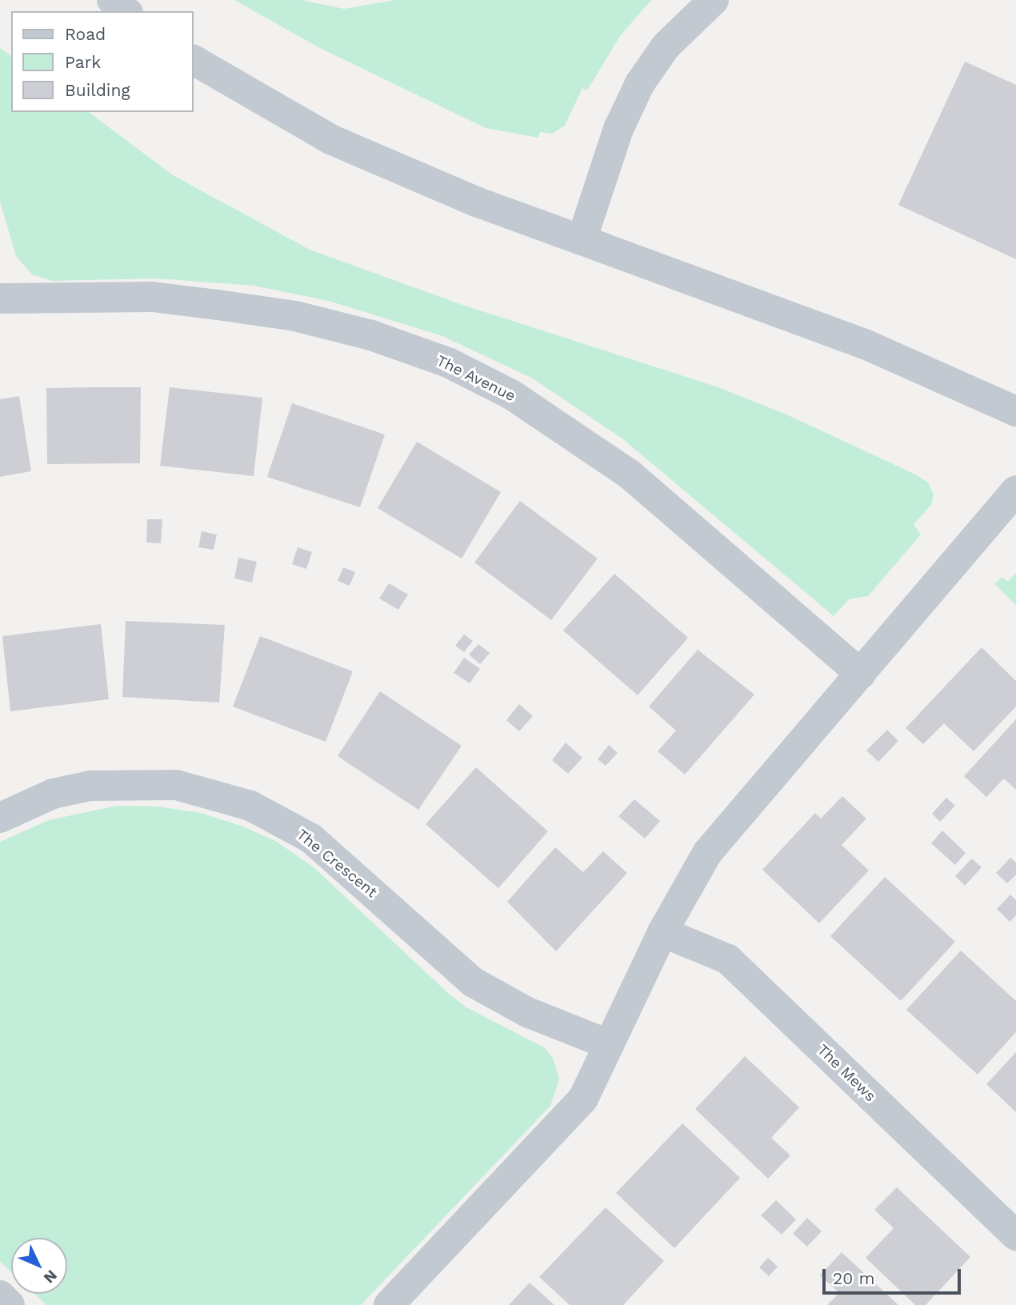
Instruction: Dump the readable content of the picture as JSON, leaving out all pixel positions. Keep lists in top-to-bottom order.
{
  "streets": {
    "street": ["The Avenue", "The Crescent", "The Mews"]
  },
  "legend": ["Road", "Park", "Building"],
  "scale_bar": "20 m",
  "north": "bottom right"
}
